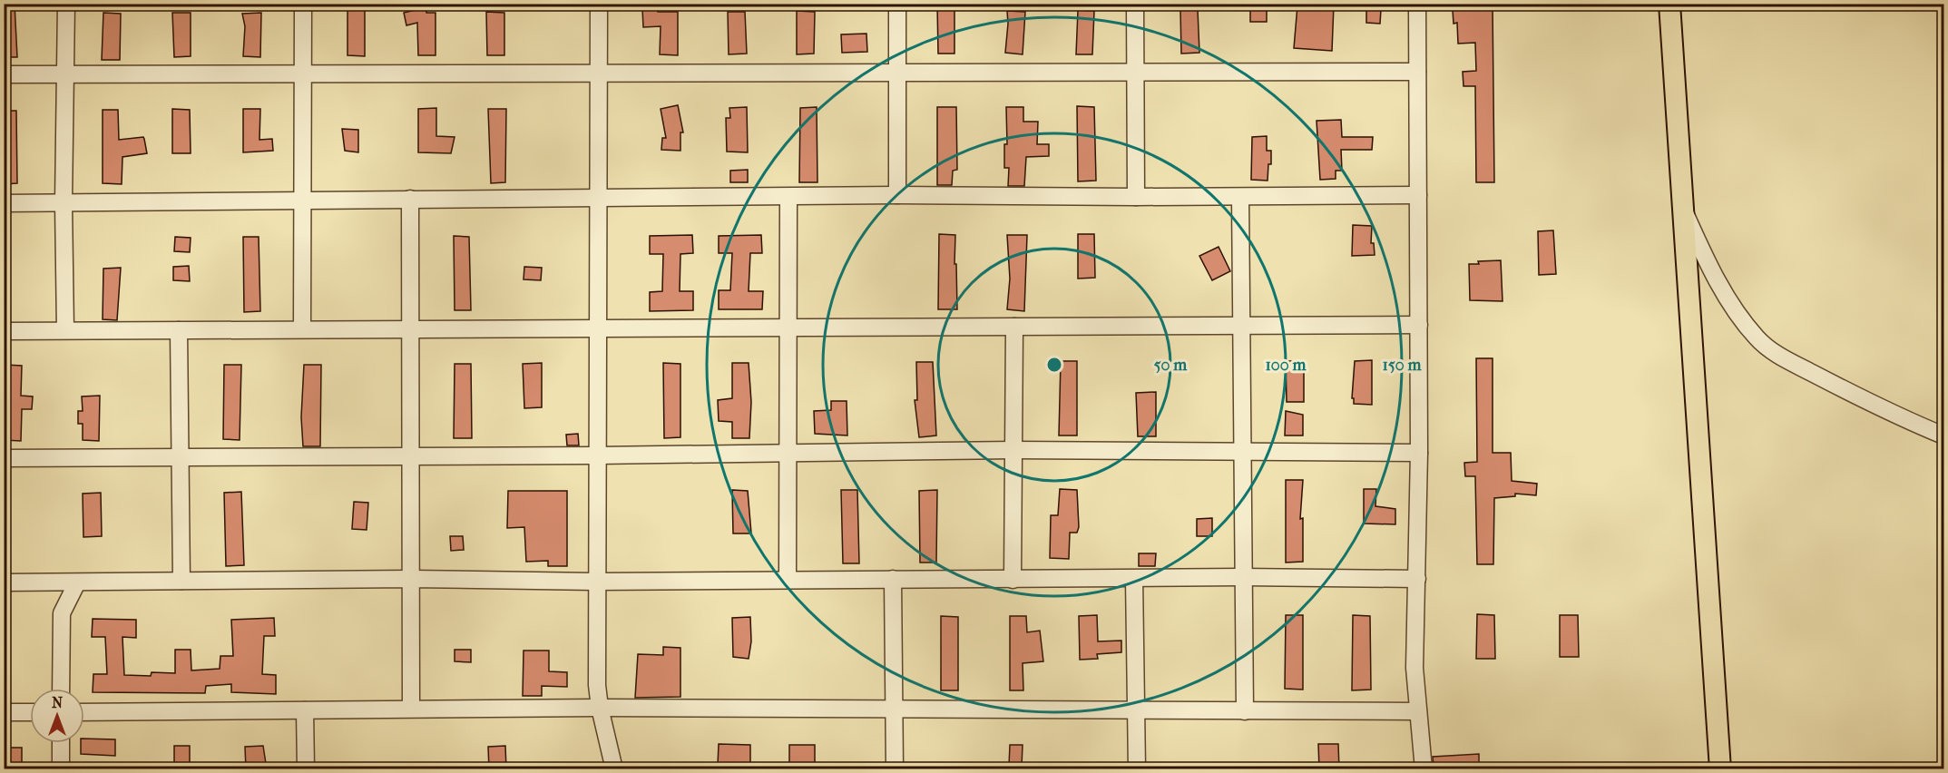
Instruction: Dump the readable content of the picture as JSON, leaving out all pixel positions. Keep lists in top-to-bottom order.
{
  "north": "top",
  "rings": ["50 m", "100 m", "150 m"]
}
